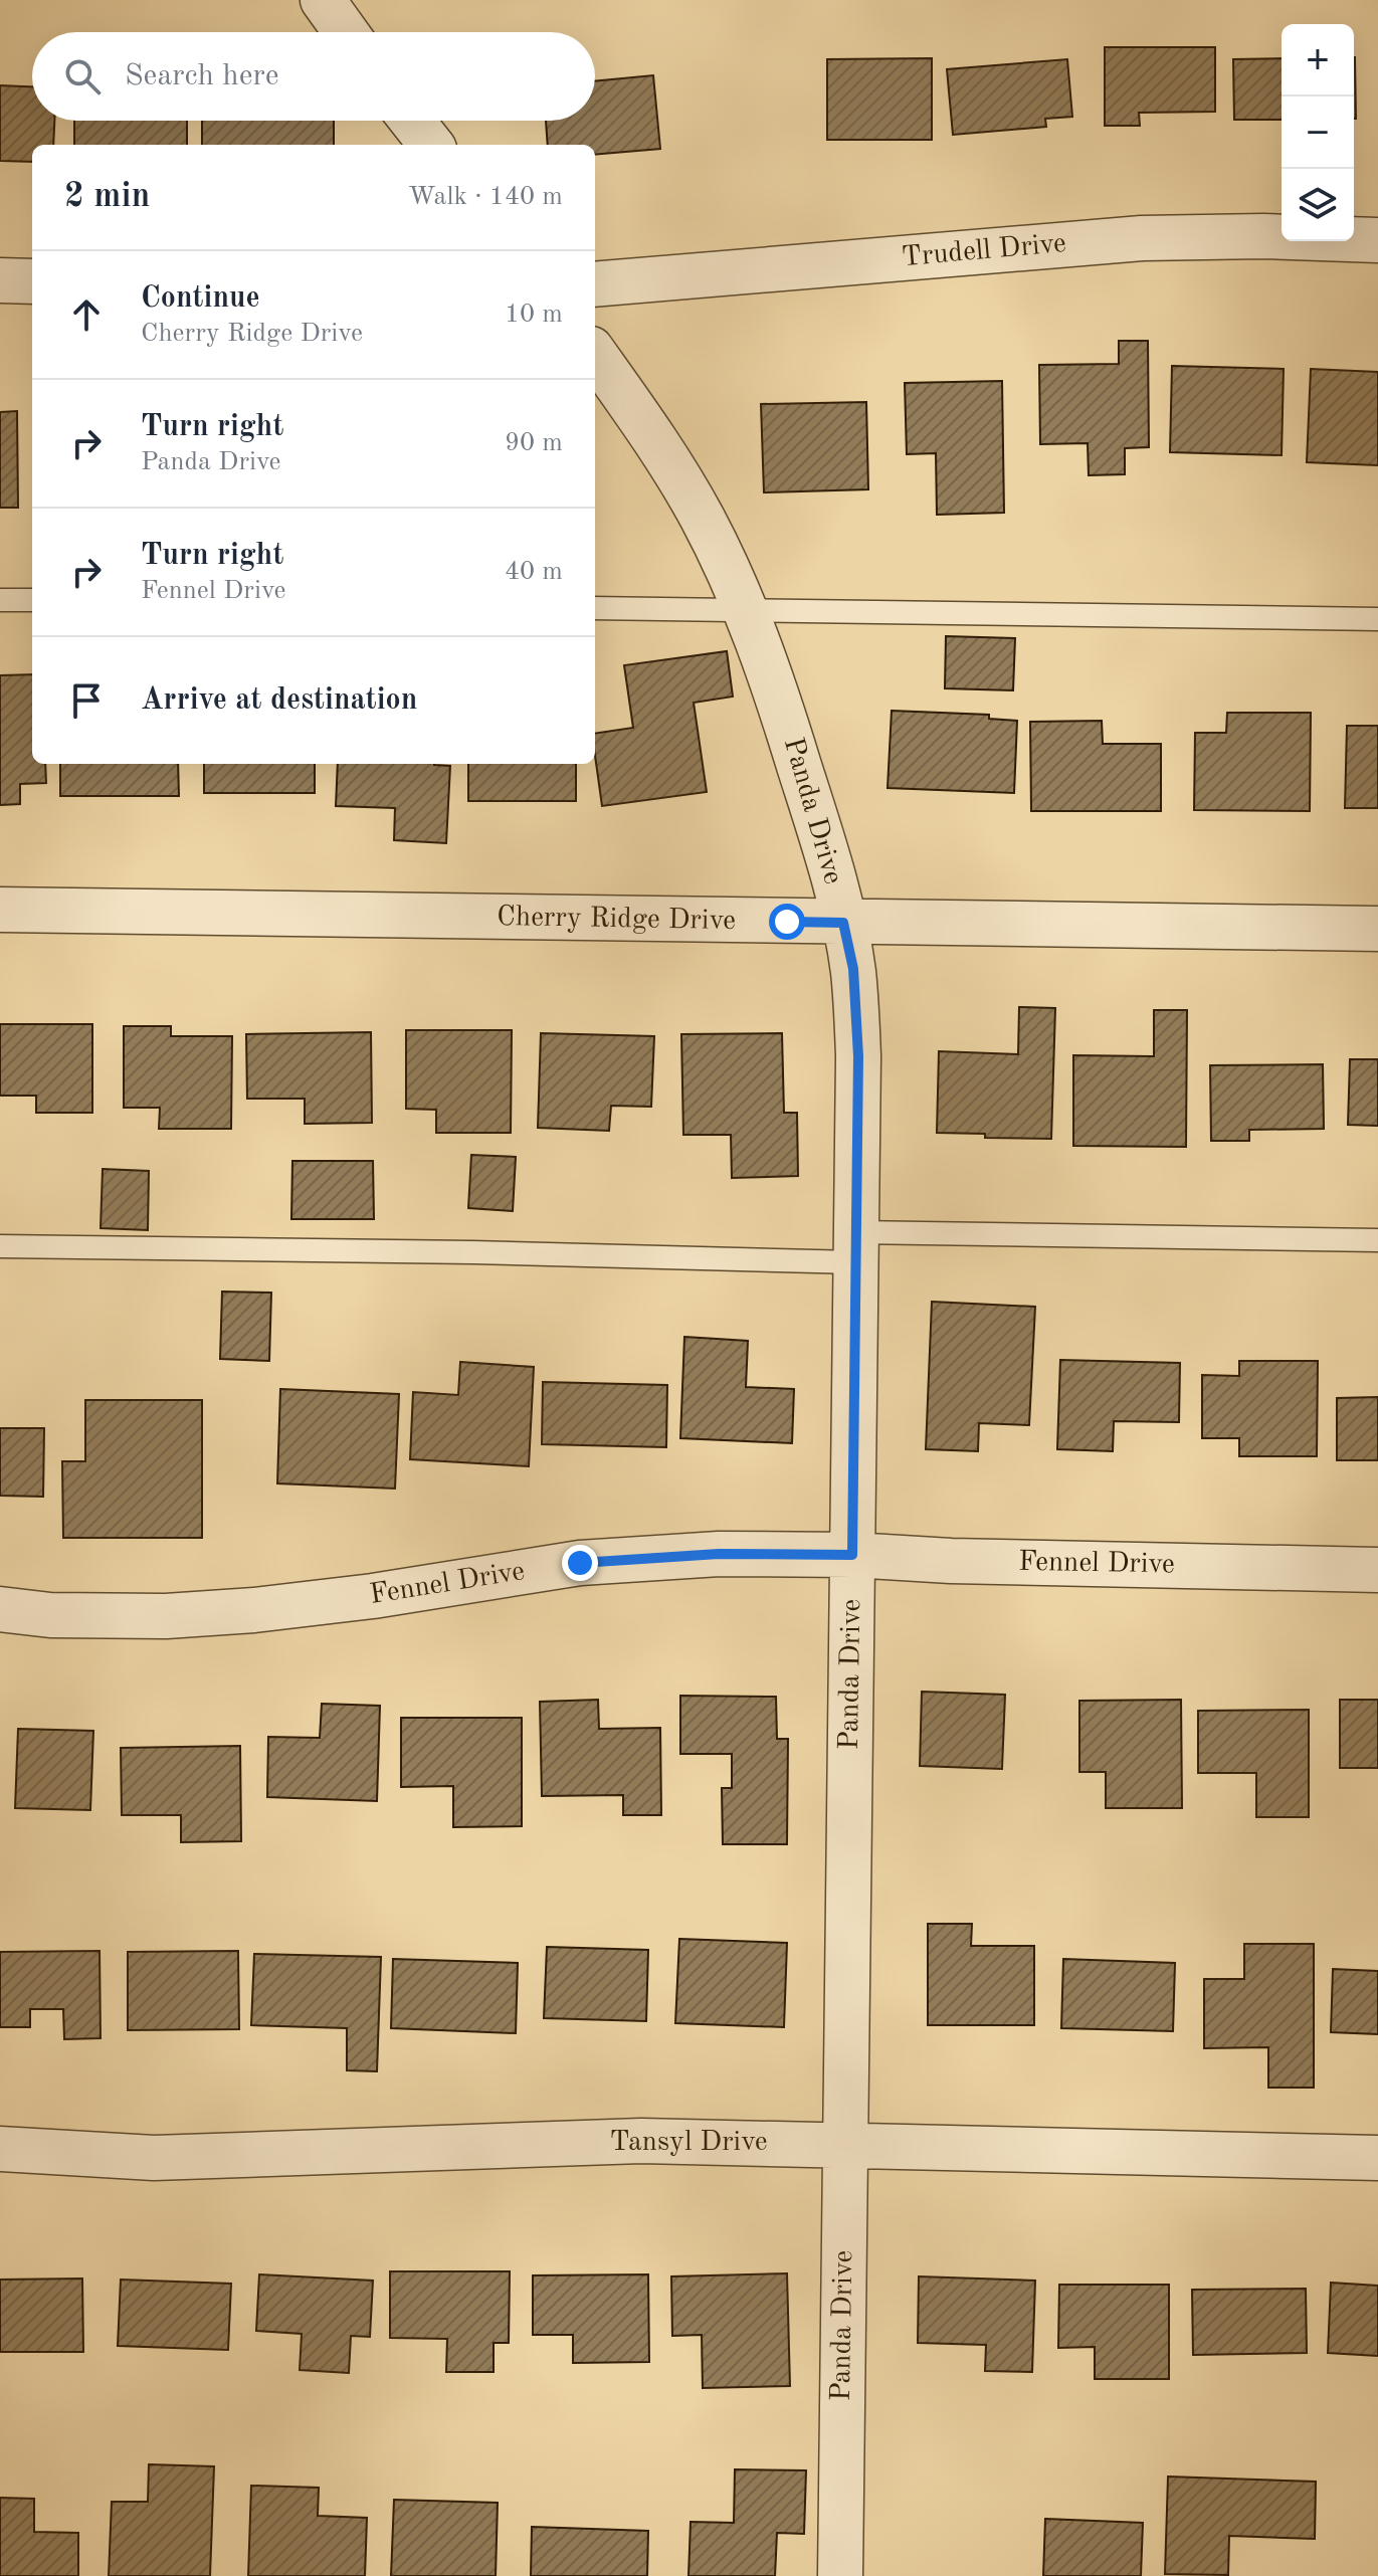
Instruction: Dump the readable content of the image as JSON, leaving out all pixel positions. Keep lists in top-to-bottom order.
{
  "streets": {
    "street": [
      "Trudell Drive",
      "Panda Drive",
      "Cherry Ridge Drive",
      "Fennel Drive",
      "Tansyl Drive"
    ]
  },
  "crossings": [
    ["Panda Drive", "Cherry Ridge Drive"],
    ["Panda Drive", "Fennel Drive"],
    ["Panda Drive", "Tansyl Drive"]
  ],
  "page": {
    "map_buttons": ["+", "−"],
    "search": "Search here",
    "heading": ["2 min", "Walk · 140 m"],
    "list": [
      ["Continue", "Cherry Ridge Drive", "10 m"],
      ["Turn right", "Panda Drive", "90 m"],
      ["Turn right", "Fennel Drive", "40 m"],
      "Arrive at destination"
    ]
  }
}
